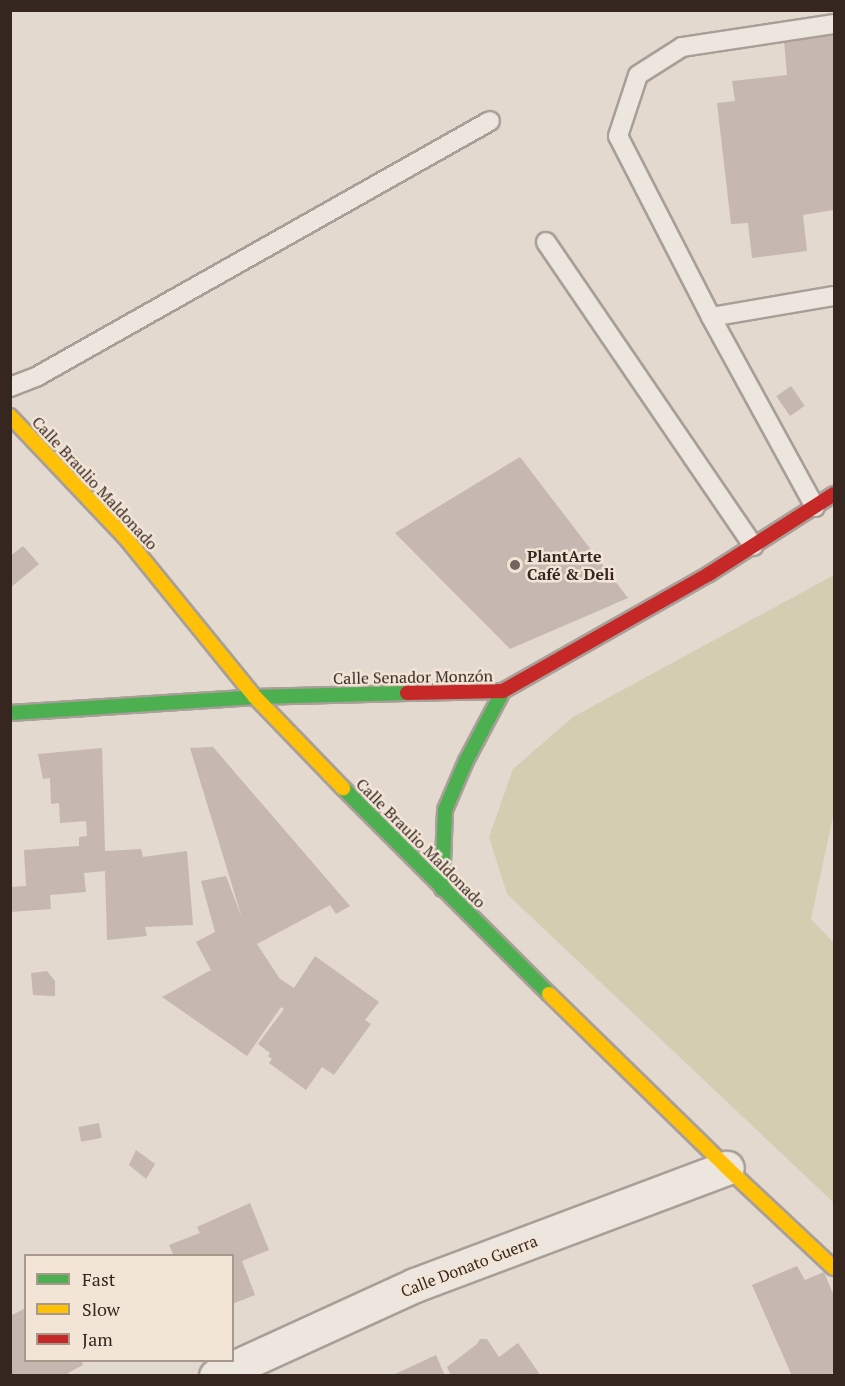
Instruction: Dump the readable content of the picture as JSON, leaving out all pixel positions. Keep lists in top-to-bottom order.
{
  "streets": {
    "street": ["Calle Braulio Maldonado", "Calle Senador Monzón", "Calle Donato Guerra"]
  },
  "crossings": [
    ["Calle Braulio Maldonado", "Calle Senador Monzón"],
    ["Calle Braulio Maldonado", "Calle Donato Guerra"]
  ],
  "places": ["PlantArte Café & Deli"],
  "legend": ["Fast", "Slow", "Jam"]
}
